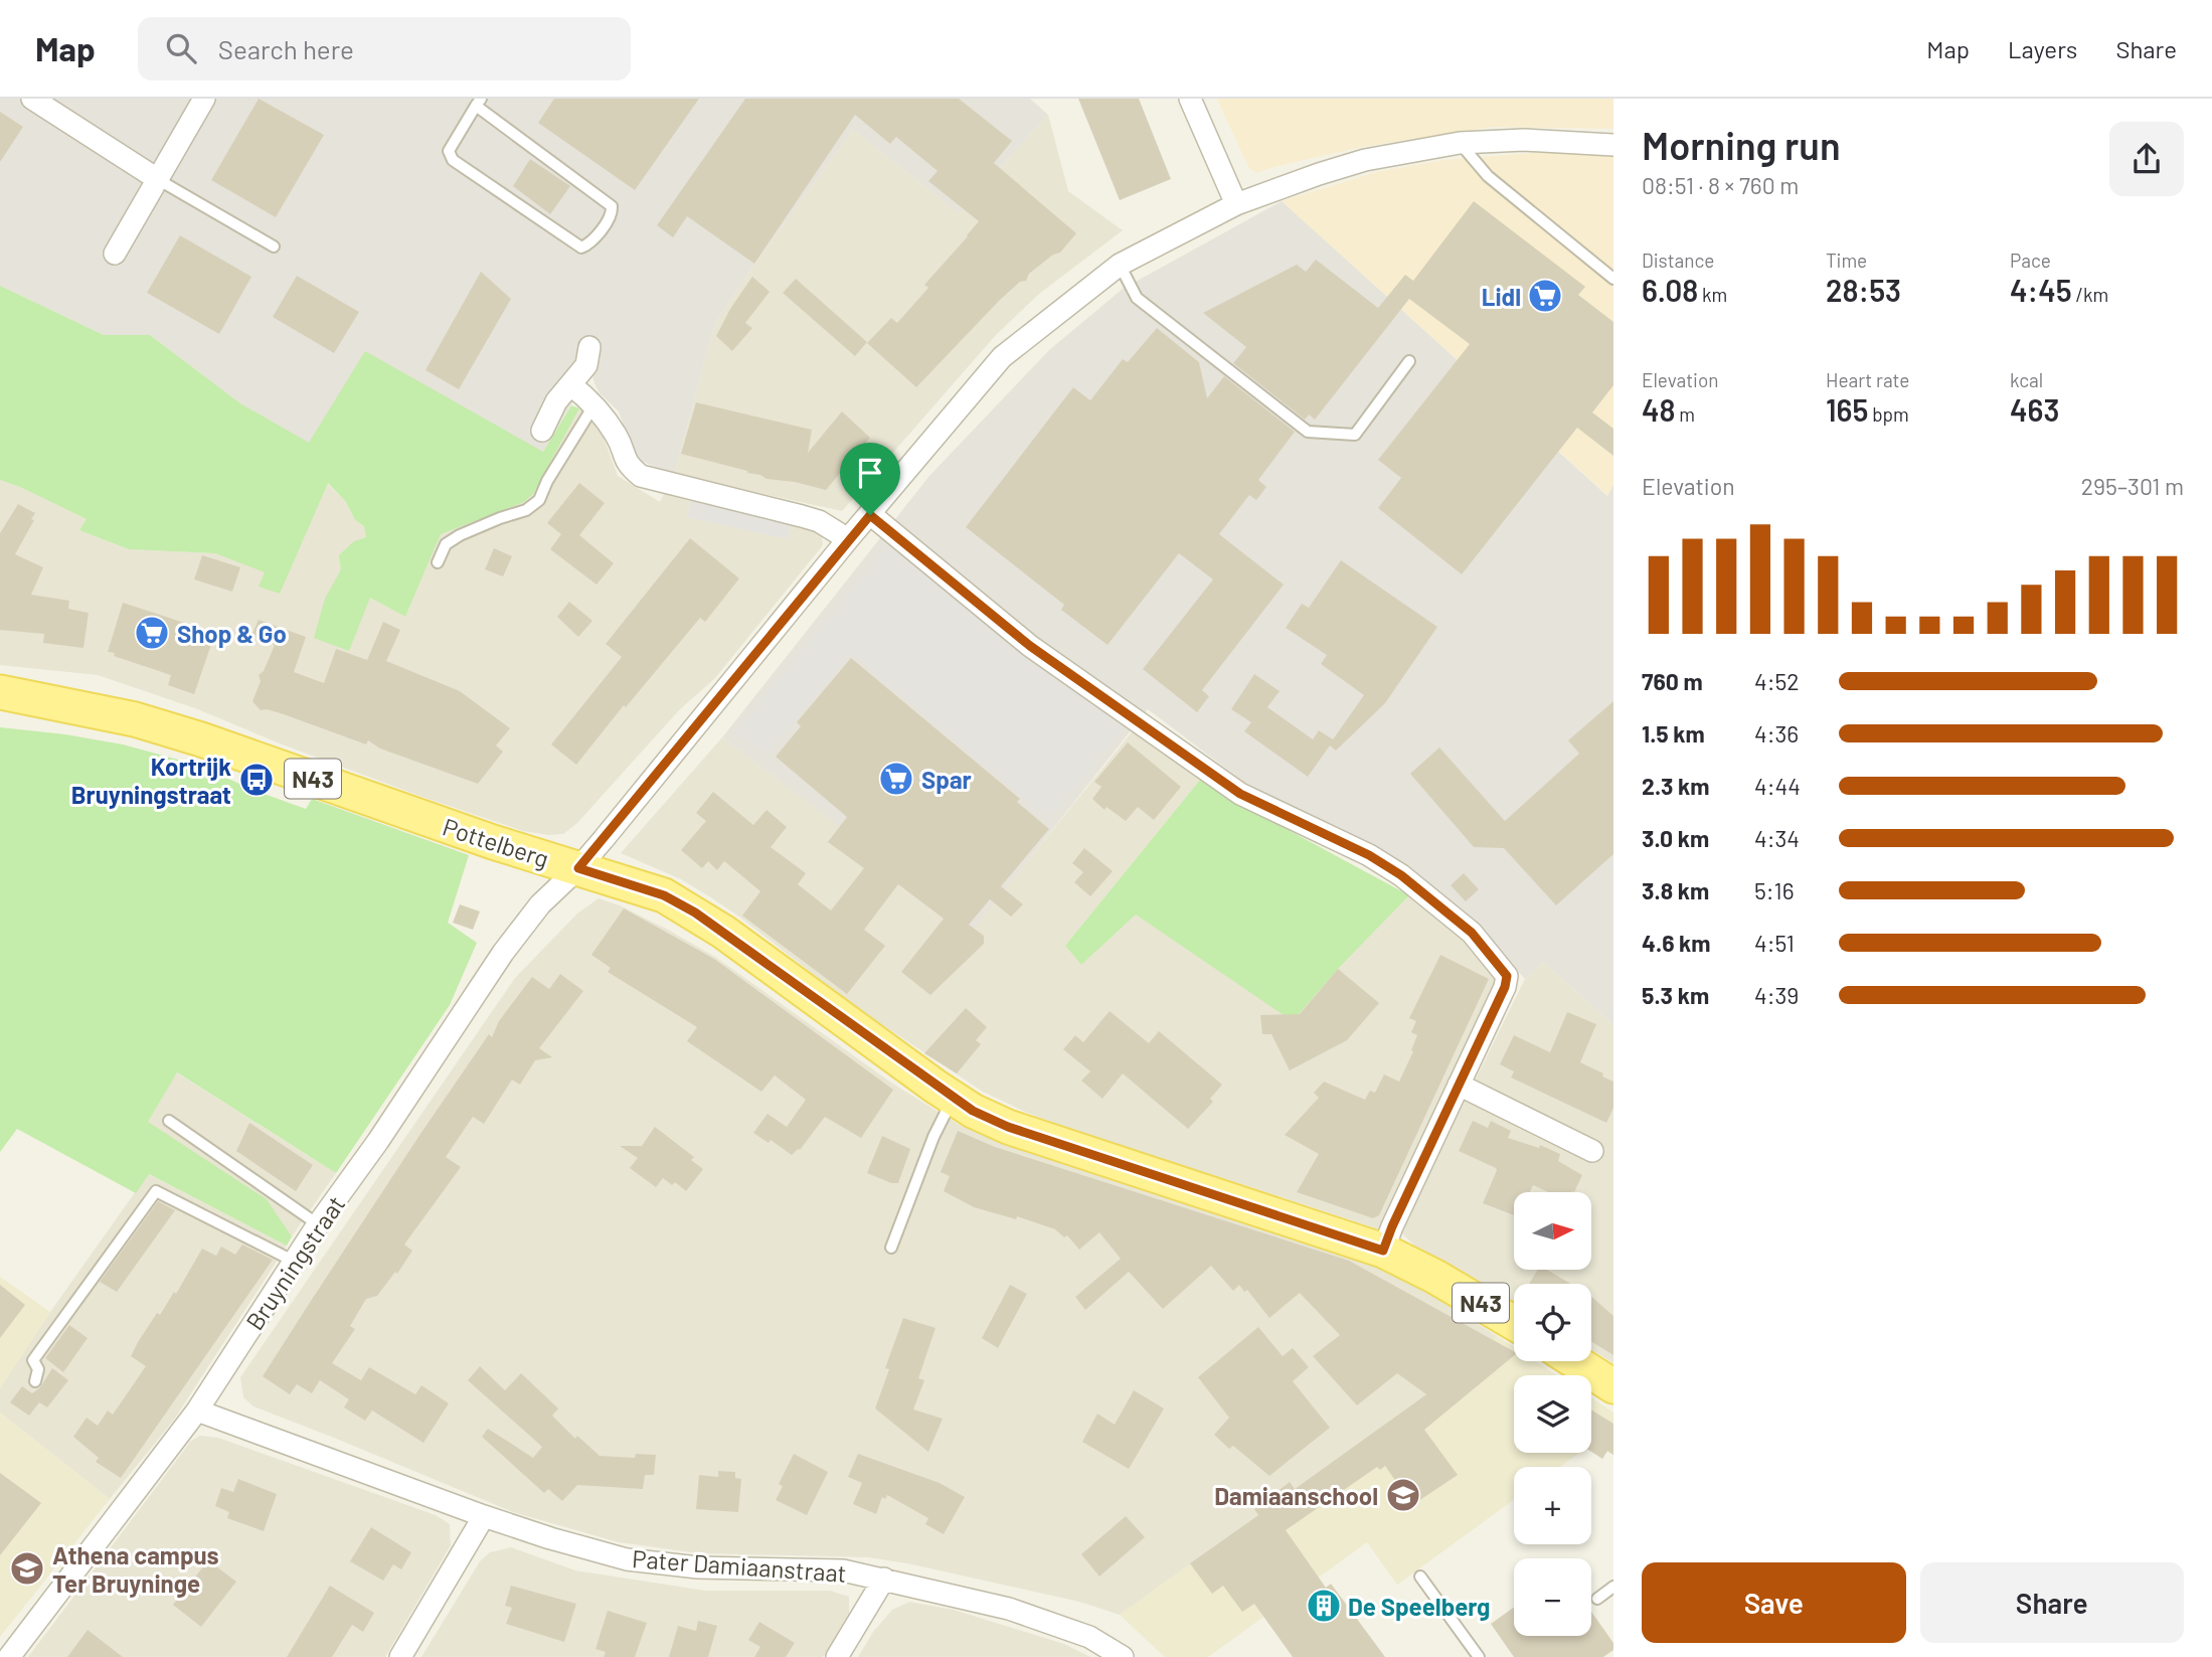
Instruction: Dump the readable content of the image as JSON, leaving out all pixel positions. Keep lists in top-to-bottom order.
{
  "streets": {
    "main road": ["N43", "Pottelberg"],
    "street": ["Bruyningstraat", "Pater Damiaanstraat"]
  },
  "crossings": [
    ["Pottelberg", "Bruyningstraat"],
    ["Bruyningstraat", "Pater Damiaanstraat"]
  ],
  "places": {
    "supermarket": ["Lidl", "Shop & Go", "Spar"],
    "bus stop": ["Kortrijk Bruyningstraat"],
    "school or university": ["Damiaanschool", "Athena campus Ter Bruyninge"],
    "building": ["De Speelberg"]
  },
  "north": "right",
  "page": {
    "header": "Map",
    "search": "Search here",
    "nav": ["Map", "Layers", "Share"],
    "heading": ["Morning run", "08:51 · 8 × 760 m"],
    "stats": [
      ["Distance", "6.08 km"],
      ["Time", "28:53"],
      ["Pace", "4:45 /km"],
      ["Elevation", "48 m"],
      ["Heart rate", "165 bpm"],
      ["kcal", "463"]
    ],
    "chart": ["Elevation", "295–301 m"],
    "list": [
      {
        "name": "760 m",
        "note": "4:52"
      },
      {
        "name": "1.5 km",
        "note": "4:36"
      },
      {
        "name": "2.3 km",
        "note": "4:44"
      },
      {
        "name": "3.0 km",
        "note": "4:34"
      },
      {
        "name": "3.8 km",
        "note": "5:16"
      },
      {
        "name": "4.6 km",
        "note": "4:51"
      },
      {
        "name": "5.3 km",
        "note": "4:39"
      }
    ],
    "map_buttons": ["+", "−"],
    "buttons": ["Save", "Share"]
  }
}
